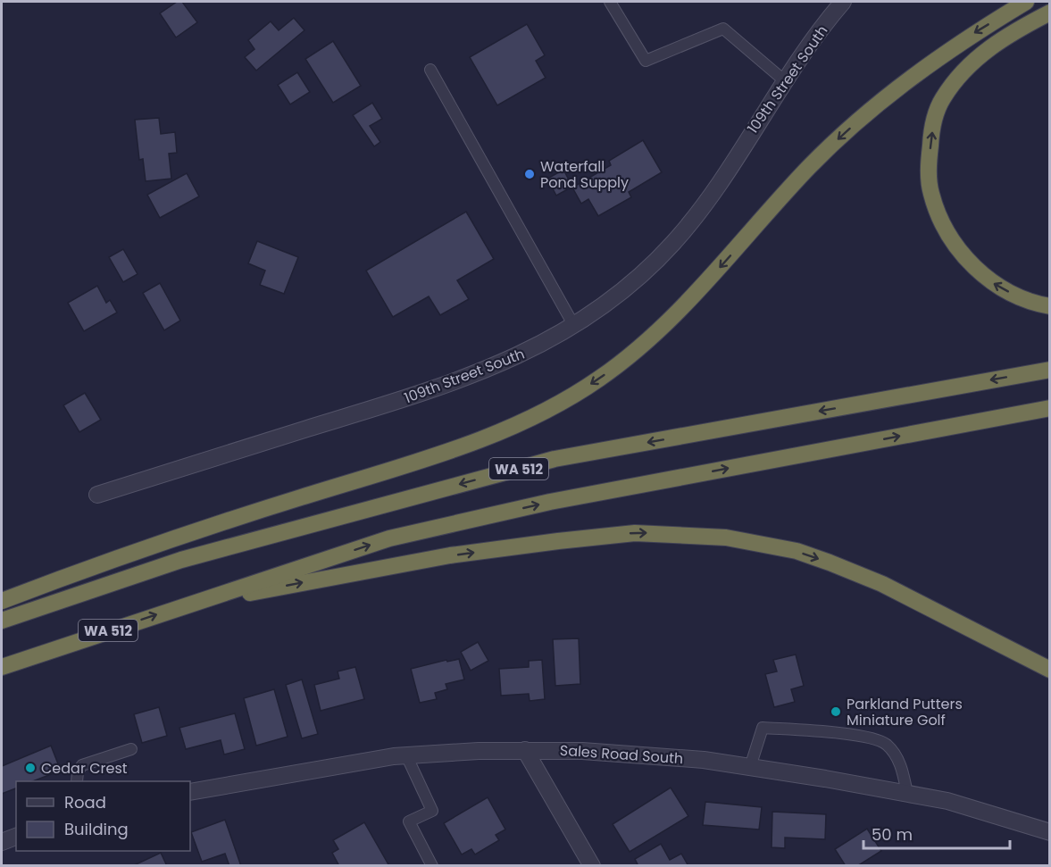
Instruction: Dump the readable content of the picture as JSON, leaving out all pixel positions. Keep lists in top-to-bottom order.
{
  "streets": {
    "highway": ["WA 512"],
    "street": ["109th Street South", "Sales Road South"]
  },
  "places": ["Waterfall Pond Supply", "Parkland Putters Miniature Golf", "Cedar Crest"],
  "legend": ["Road", "Building"],
  "scale_bar": "50 m"
}
